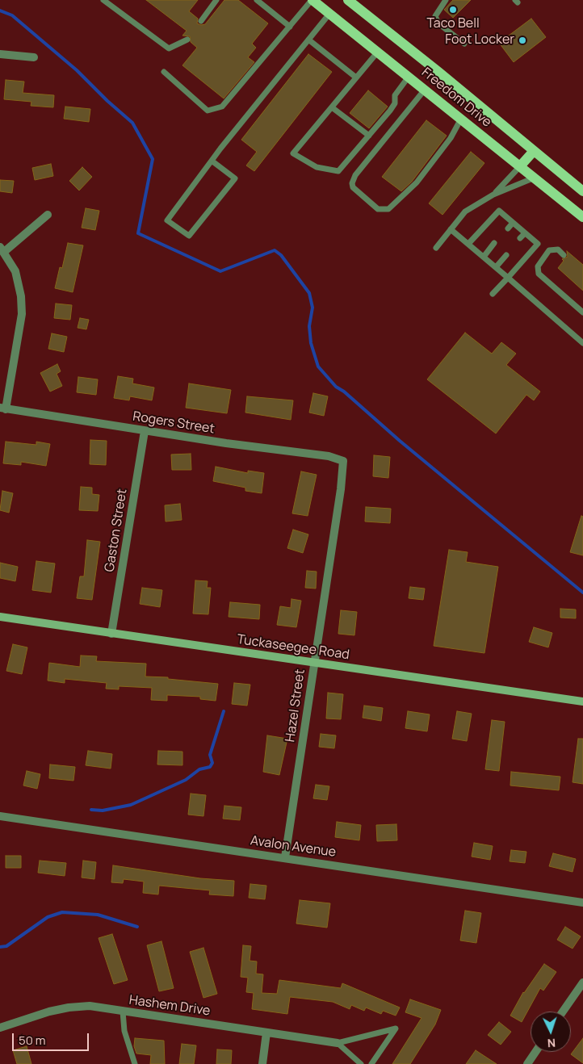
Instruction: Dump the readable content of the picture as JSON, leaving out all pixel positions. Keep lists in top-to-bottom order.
{
  "streets": {
    "main road": ["Freedom Drive", "Tuckaseegee Road"],
    "street": [
      "Rogers Street",
      "Gaston Street",
      "Hazel Street",
      "Avalon Avenue",
      "Hashem Drive"
    ]
  },
  "crossings": [
    ["Rogers Street", "Gaston Street"],
    ["Rogers Street", "Hazel Street"],
    ["Gaston Street", "Tuckaseegee Road"],
    ["Tuckaseegee Road", "Hazel Street"],
    ["Hazel Street", "Avalon Avenue"]
  ],
  "places": ["Taco Bell", "Foot Locker"],
  "scale_bar": "50 m",
  "north": "bottom"
}
